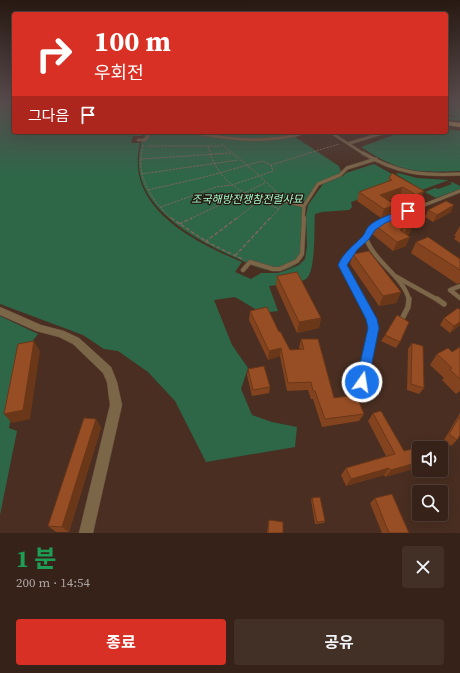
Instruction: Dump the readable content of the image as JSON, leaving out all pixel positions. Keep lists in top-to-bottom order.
{
  "parks": ["조국해방전쟁참전렬사묘"],
  "page": {
    "turn": ["100 m", "우회전"],
    "then": "그다음",
    "heading": ["1 분", "200 m · 14:54"],
    "buttons": ["종료", "공유"]
  }
}
